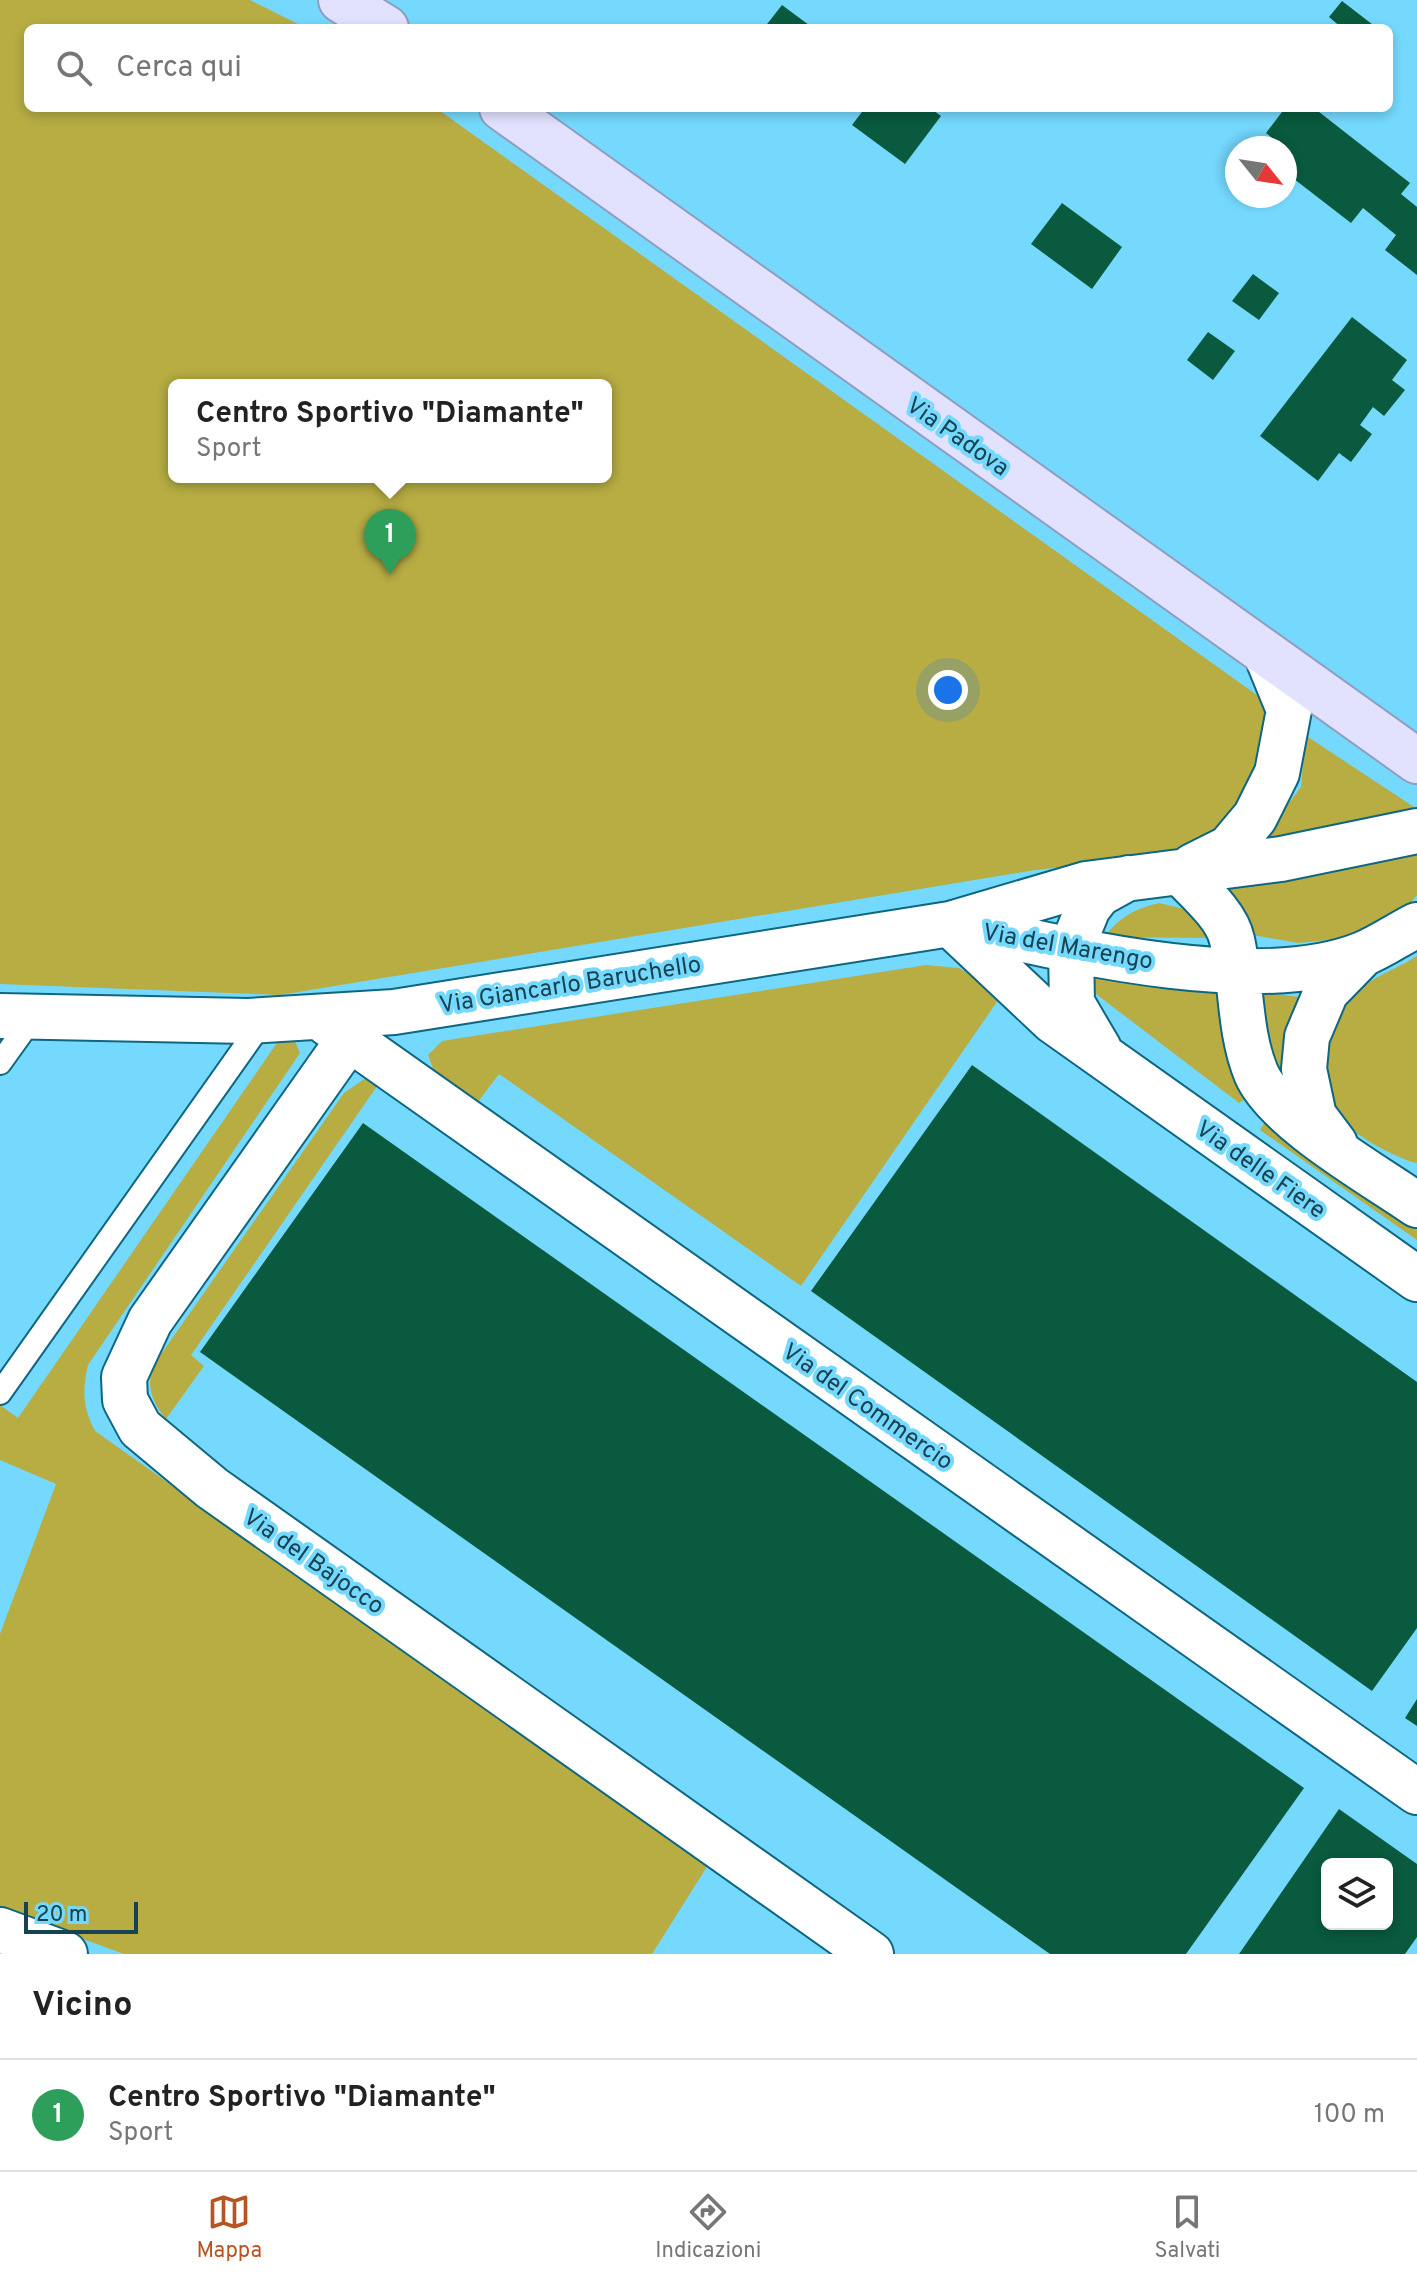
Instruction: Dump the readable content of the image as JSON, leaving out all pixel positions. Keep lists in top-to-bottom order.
{
  "streets": {
    "main road": ["Via Padova"],
    "street": [
      "Via del Marengo",
      "Via Giancarlo Baruchello",
      "Via delle Fiere",
      "Via del Commercio",
      "Via del Bajocco"
    ]
  },
  "crossings": [
    ["Via Padova", "Via Giancarlo Baruchello"],
    ["Via del Marengo", "Via Giancarlo Baruchello"],
    ["Via del Marengo", "Via delle Fiere"],
    ["Via Giancarlo Baruchello", "Via delle Fiere"],
    ["Via Giancarlo Baruchello", "Via del Commercio"],
    ["Via Giancarlo Baruchello", "Via del Bajocco"],
    ["Via del Commercio", "Via del Bajocco"]
  ],
  "scale_bar": "20 m",
  "north": "bottom right",
  "page": {
    "search": "Cerca qui",
    "popup": ["Centro Sportivo \"Diamante\"", "Sport"],
    "pins": "1",
    "scale": "20 m",
    "heading": "Vicino",
    "list": [
      {
        "mark": "1",
        "name": "Centro Sportivo \"Diamante\"",
        "note": "Sport",
        "value": "100 m"
      }
    ],
    "nav": ["Mappa", "Indicazioni", "Salvati"]
  }
}
